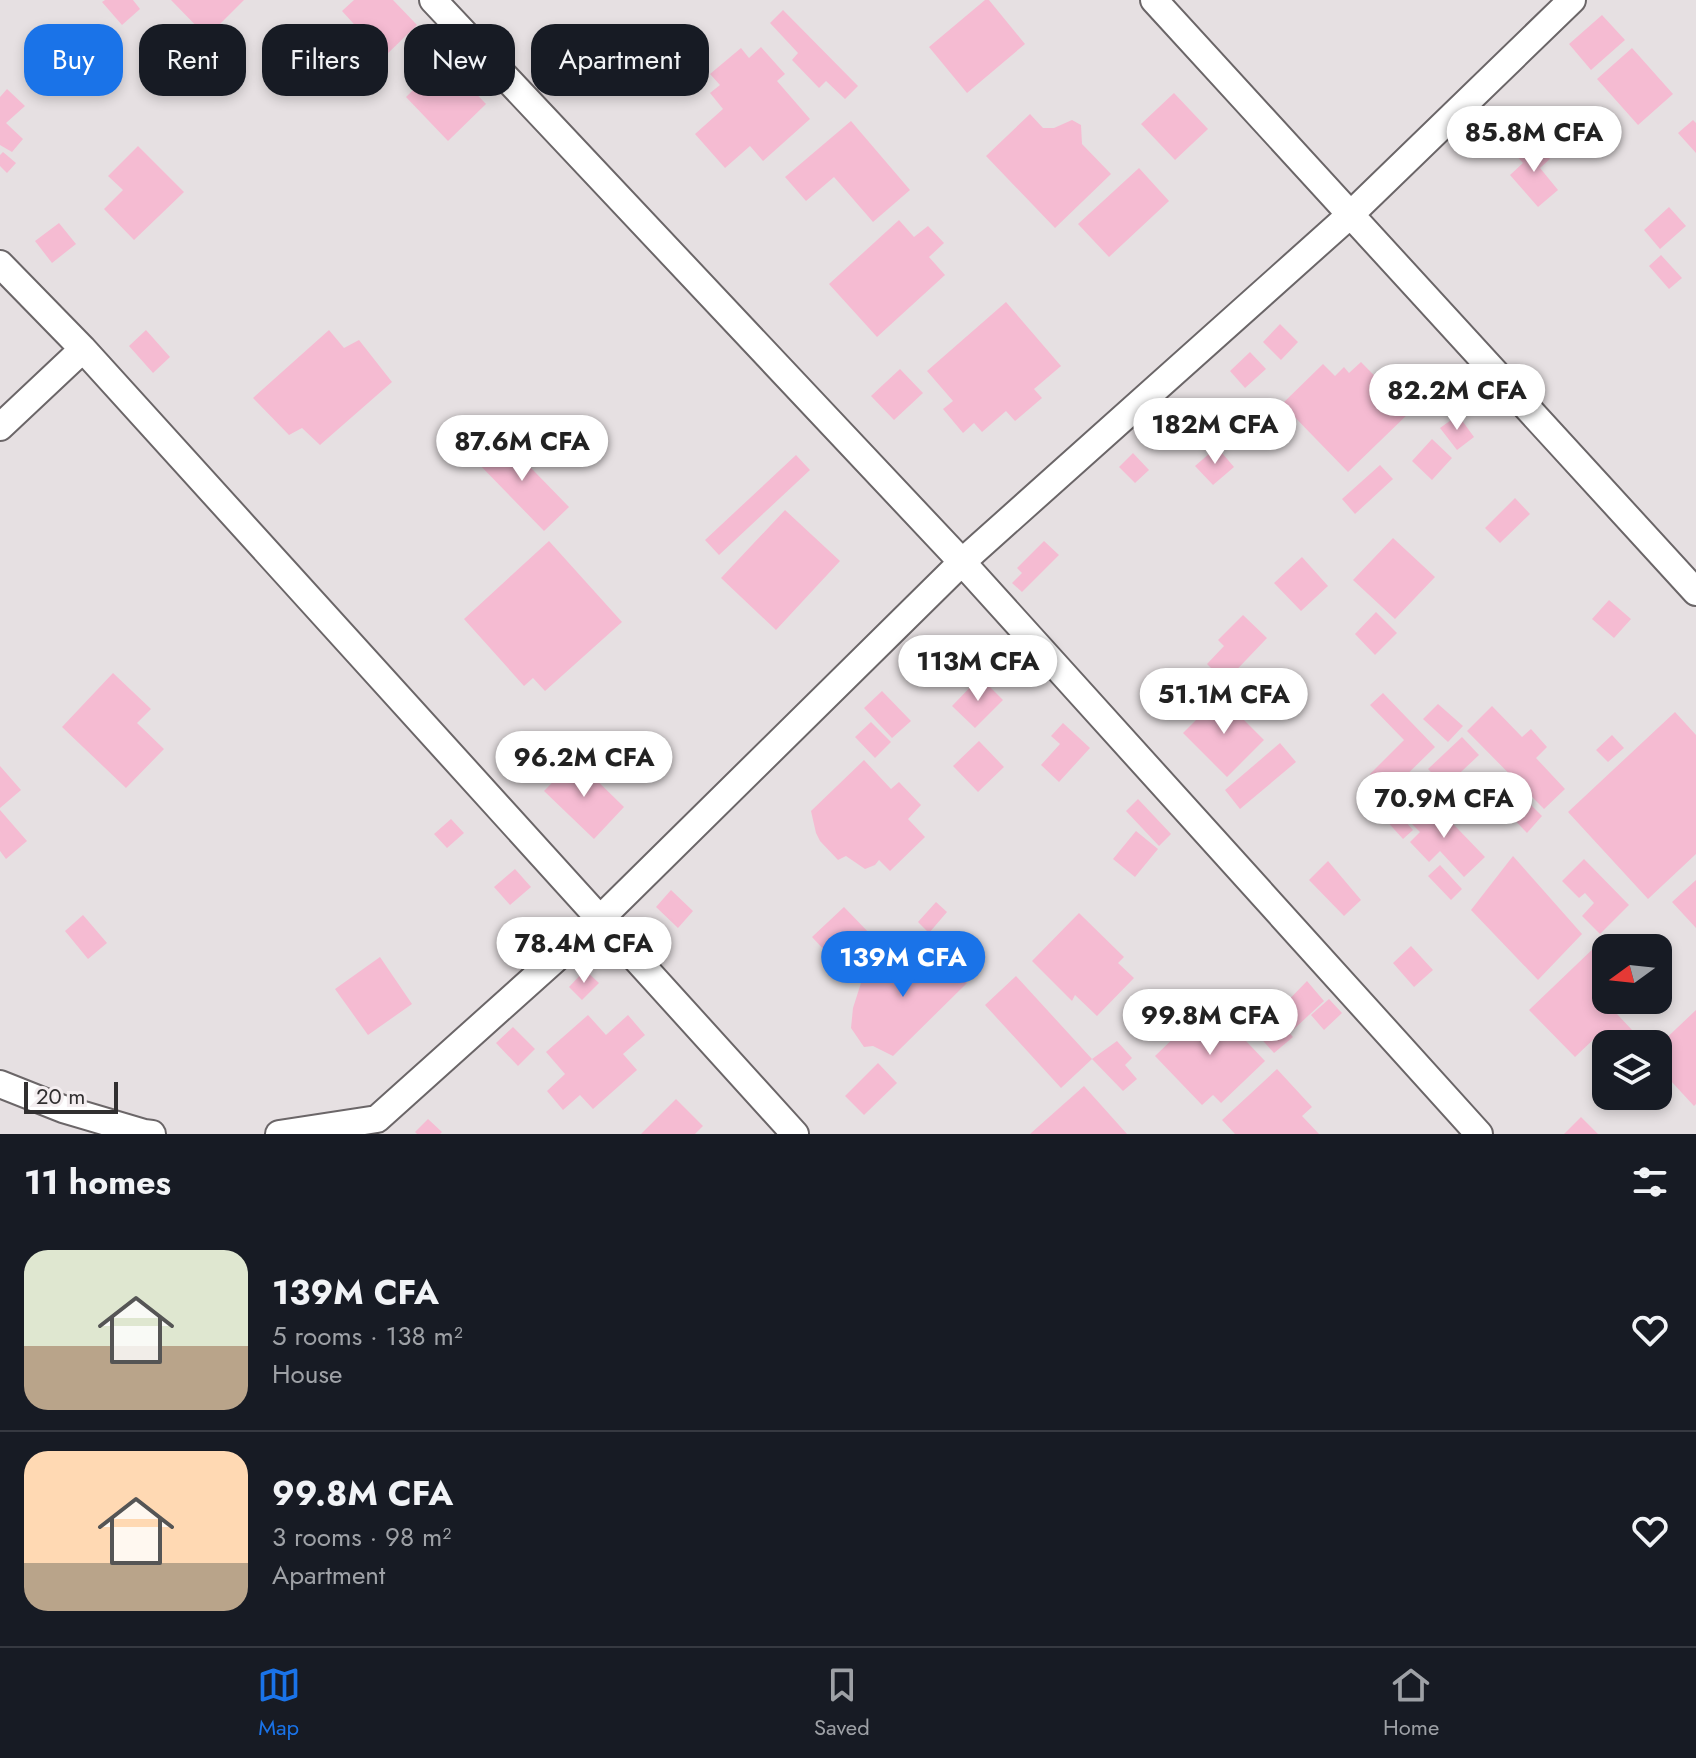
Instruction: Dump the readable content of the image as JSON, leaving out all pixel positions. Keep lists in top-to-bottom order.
{
  "scale_bar": "20 m",
  "north": "left",
  "page": {
    "chip": [
      "Buy",
      "Rent",
      "Filters",
      "New",
      "Apartment"
    ],
    "price": [
      "85.8M CFA",
      "82.2M CFA",
      "182M CFA",
      "87.6M CFA",
      "113M CFA",
      "51.1M CFA",
      "96.2M CFA",
      "70.9M CFA",
      "78.4M CFA",
      "139M CFA",
      "99.8M CFA"
    ],
    "scale": "20 m",
    "heading": "11 homes",
    "list": [
      {
        "name": "139M CFA",
        "note": "5 rooms · 138 m² · House"
      },
      {
        "name": "99.8M CFA",
        "note": "3 rooms · 98 m² · Apartment"
      }
    ],
    "tabs": ["Map", "Saved", "Home"]
  }
}
